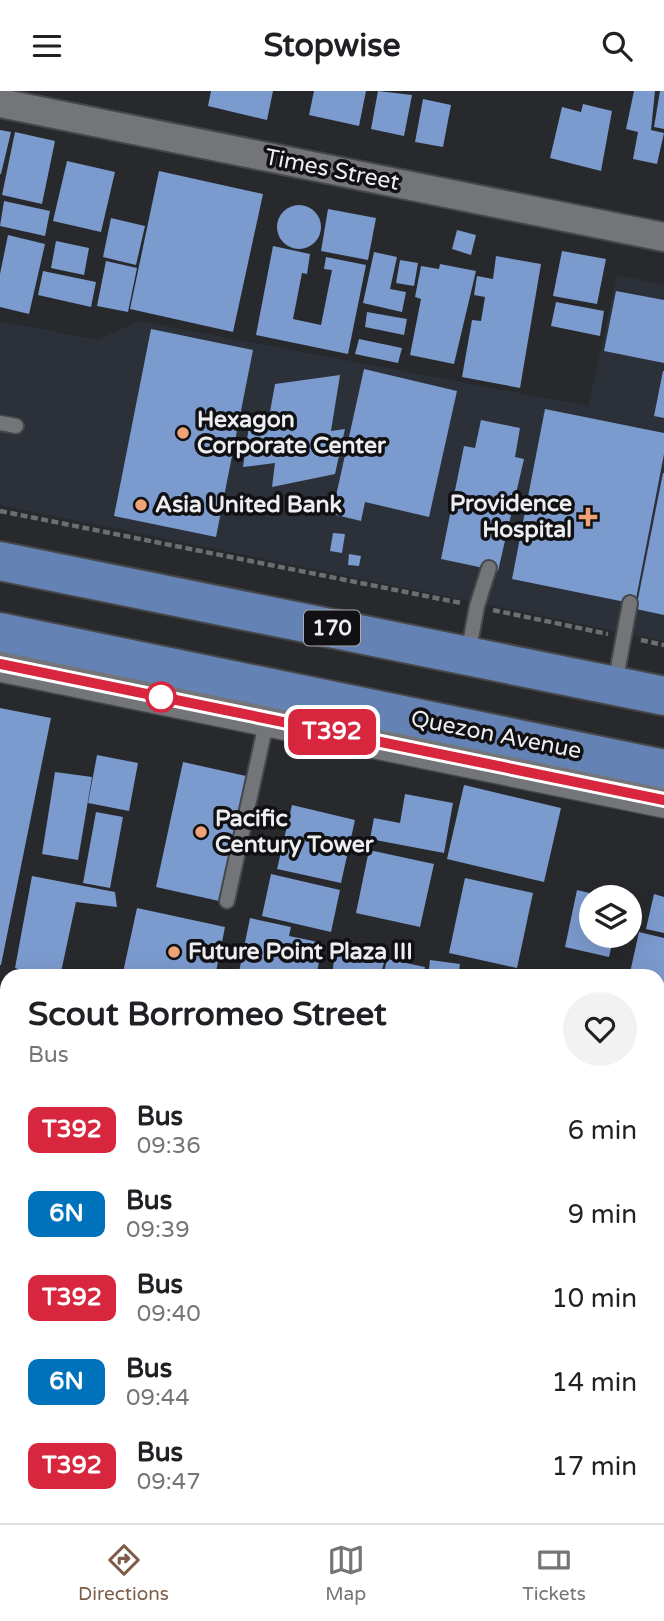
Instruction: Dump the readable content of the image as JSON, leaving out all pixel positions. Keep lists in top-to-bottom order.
{
  "streets": {
    "main road": ["170", "Quezon Avenue"],
    "street": ["Times Street"]
  },
  "places": {
    "other": [
      "Hexagon Corporate Center",
      "Asia United Bank",
      "Pacific Century Tower",
      "Future Point Plaza III"
    ],
    "health": ["Providence Hospital"]
  },
  "lines": ["bus line T392"],
  "page": {
    "header": "Stopwise",
    "on_map": "T392",
    "heading": ["Scout Borromeo Street", "Bus"],
    "list": [
      {
        "mark": "T392",
        "name": "Bus",
        "note": "09:36",
        "value": "6 min"
      },
      {
        "mark": "6N",
        "name": "Bus",
        "note": "09:39",
        "value": "9 min"
      },
      {
        "mark": "T392",
        "name": "Bus",
        "note": "09:40",
        "value": "10 min"
      },
      {
        "mark": "6N",
        "name": "Bus",
        "note": "09:44",
        "value": "14 min"
      },
      {
        "mark": "T392",
        "name": "Bus",
        "note": "09:47",
        "value": "17 min"
      }
    ],
    "tabs": ["Directions", "Map", "Tickets"]
  }
}
